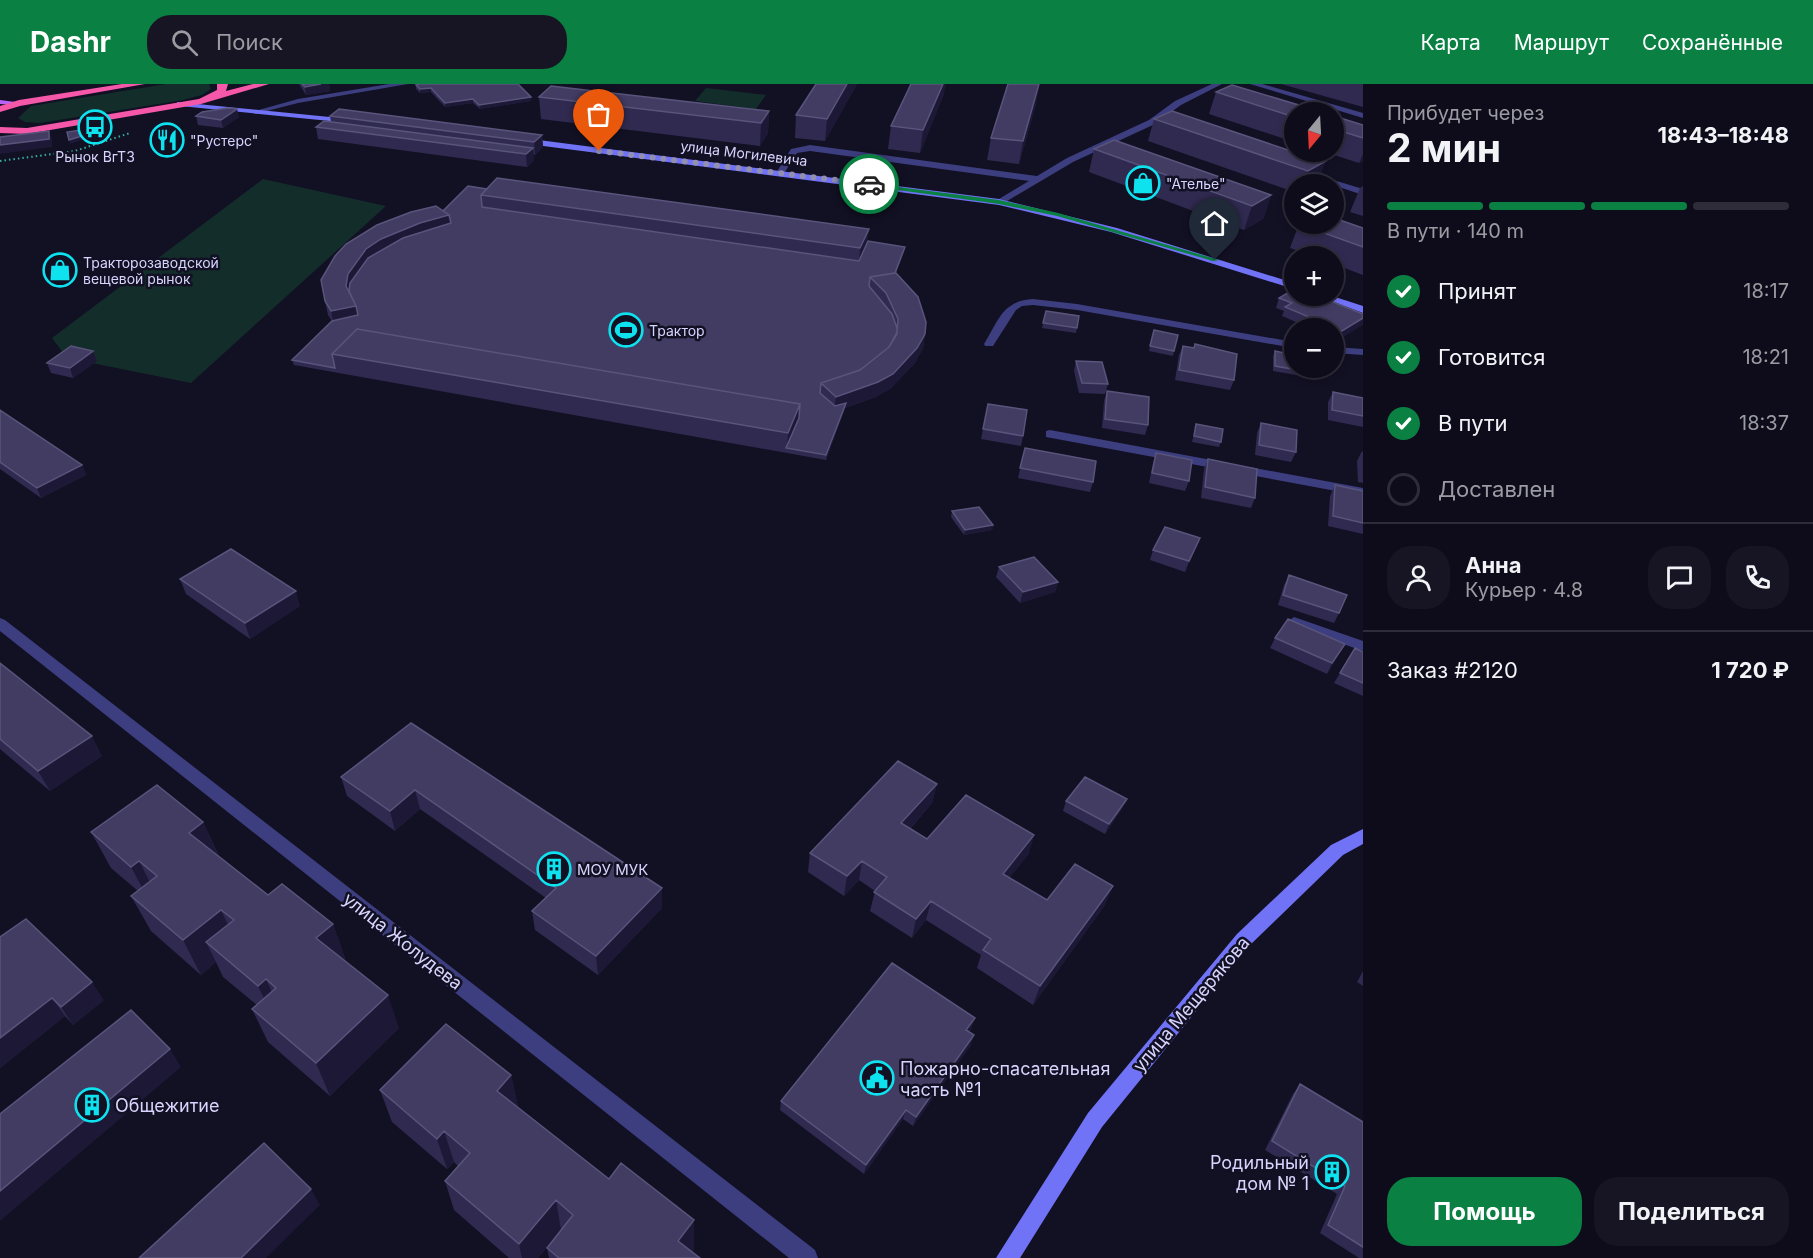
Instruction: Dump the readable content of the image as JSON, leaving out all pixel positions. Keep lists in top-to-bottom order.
{
  "streets": {
    "street": ["улица Могилевича", "улица Жолудева", "улица Мещерякова"]
  },
  "places": {
    "bus stop": ["Рынок ВгТЗ"],
    "restaurant": ["\"Рустерс\""],
    "shop": ["\"Ателье\"", "Тракторозаводской вещевой рынок"],
    "sports": ["Трактор"],
    "building": ["МОУ МУК", "Общежитие", "Родильный дом № 1"],
    "public building": ["Пожарно-спасательная часть №1"]
  },
  "north": "bottom",
  "page": {
    "header": "Dashr",
    "search": "Поиск",
    "nav": ["Карта", "Маршрут", "Сохранённые"],
    "heading": ["2 мин", "Прибудет через", "18:43–18:48"],
    "panel": [
      "Анна",
      "Курьер · 4.8",
      "Заказ #2120",
      "1 720 ₽"
    ],
    "map_buttons": ["+", "−"],
    "bar": "В пути · 140 m",
    "list": [
      ["Принят", "18:17"],
      ["Готовится", "18:21"],
      ["В пути", "18:37"],
      "Доставлен"
    ],
    "buttons": ["Помощь", "Поделиться"]
  }
}
